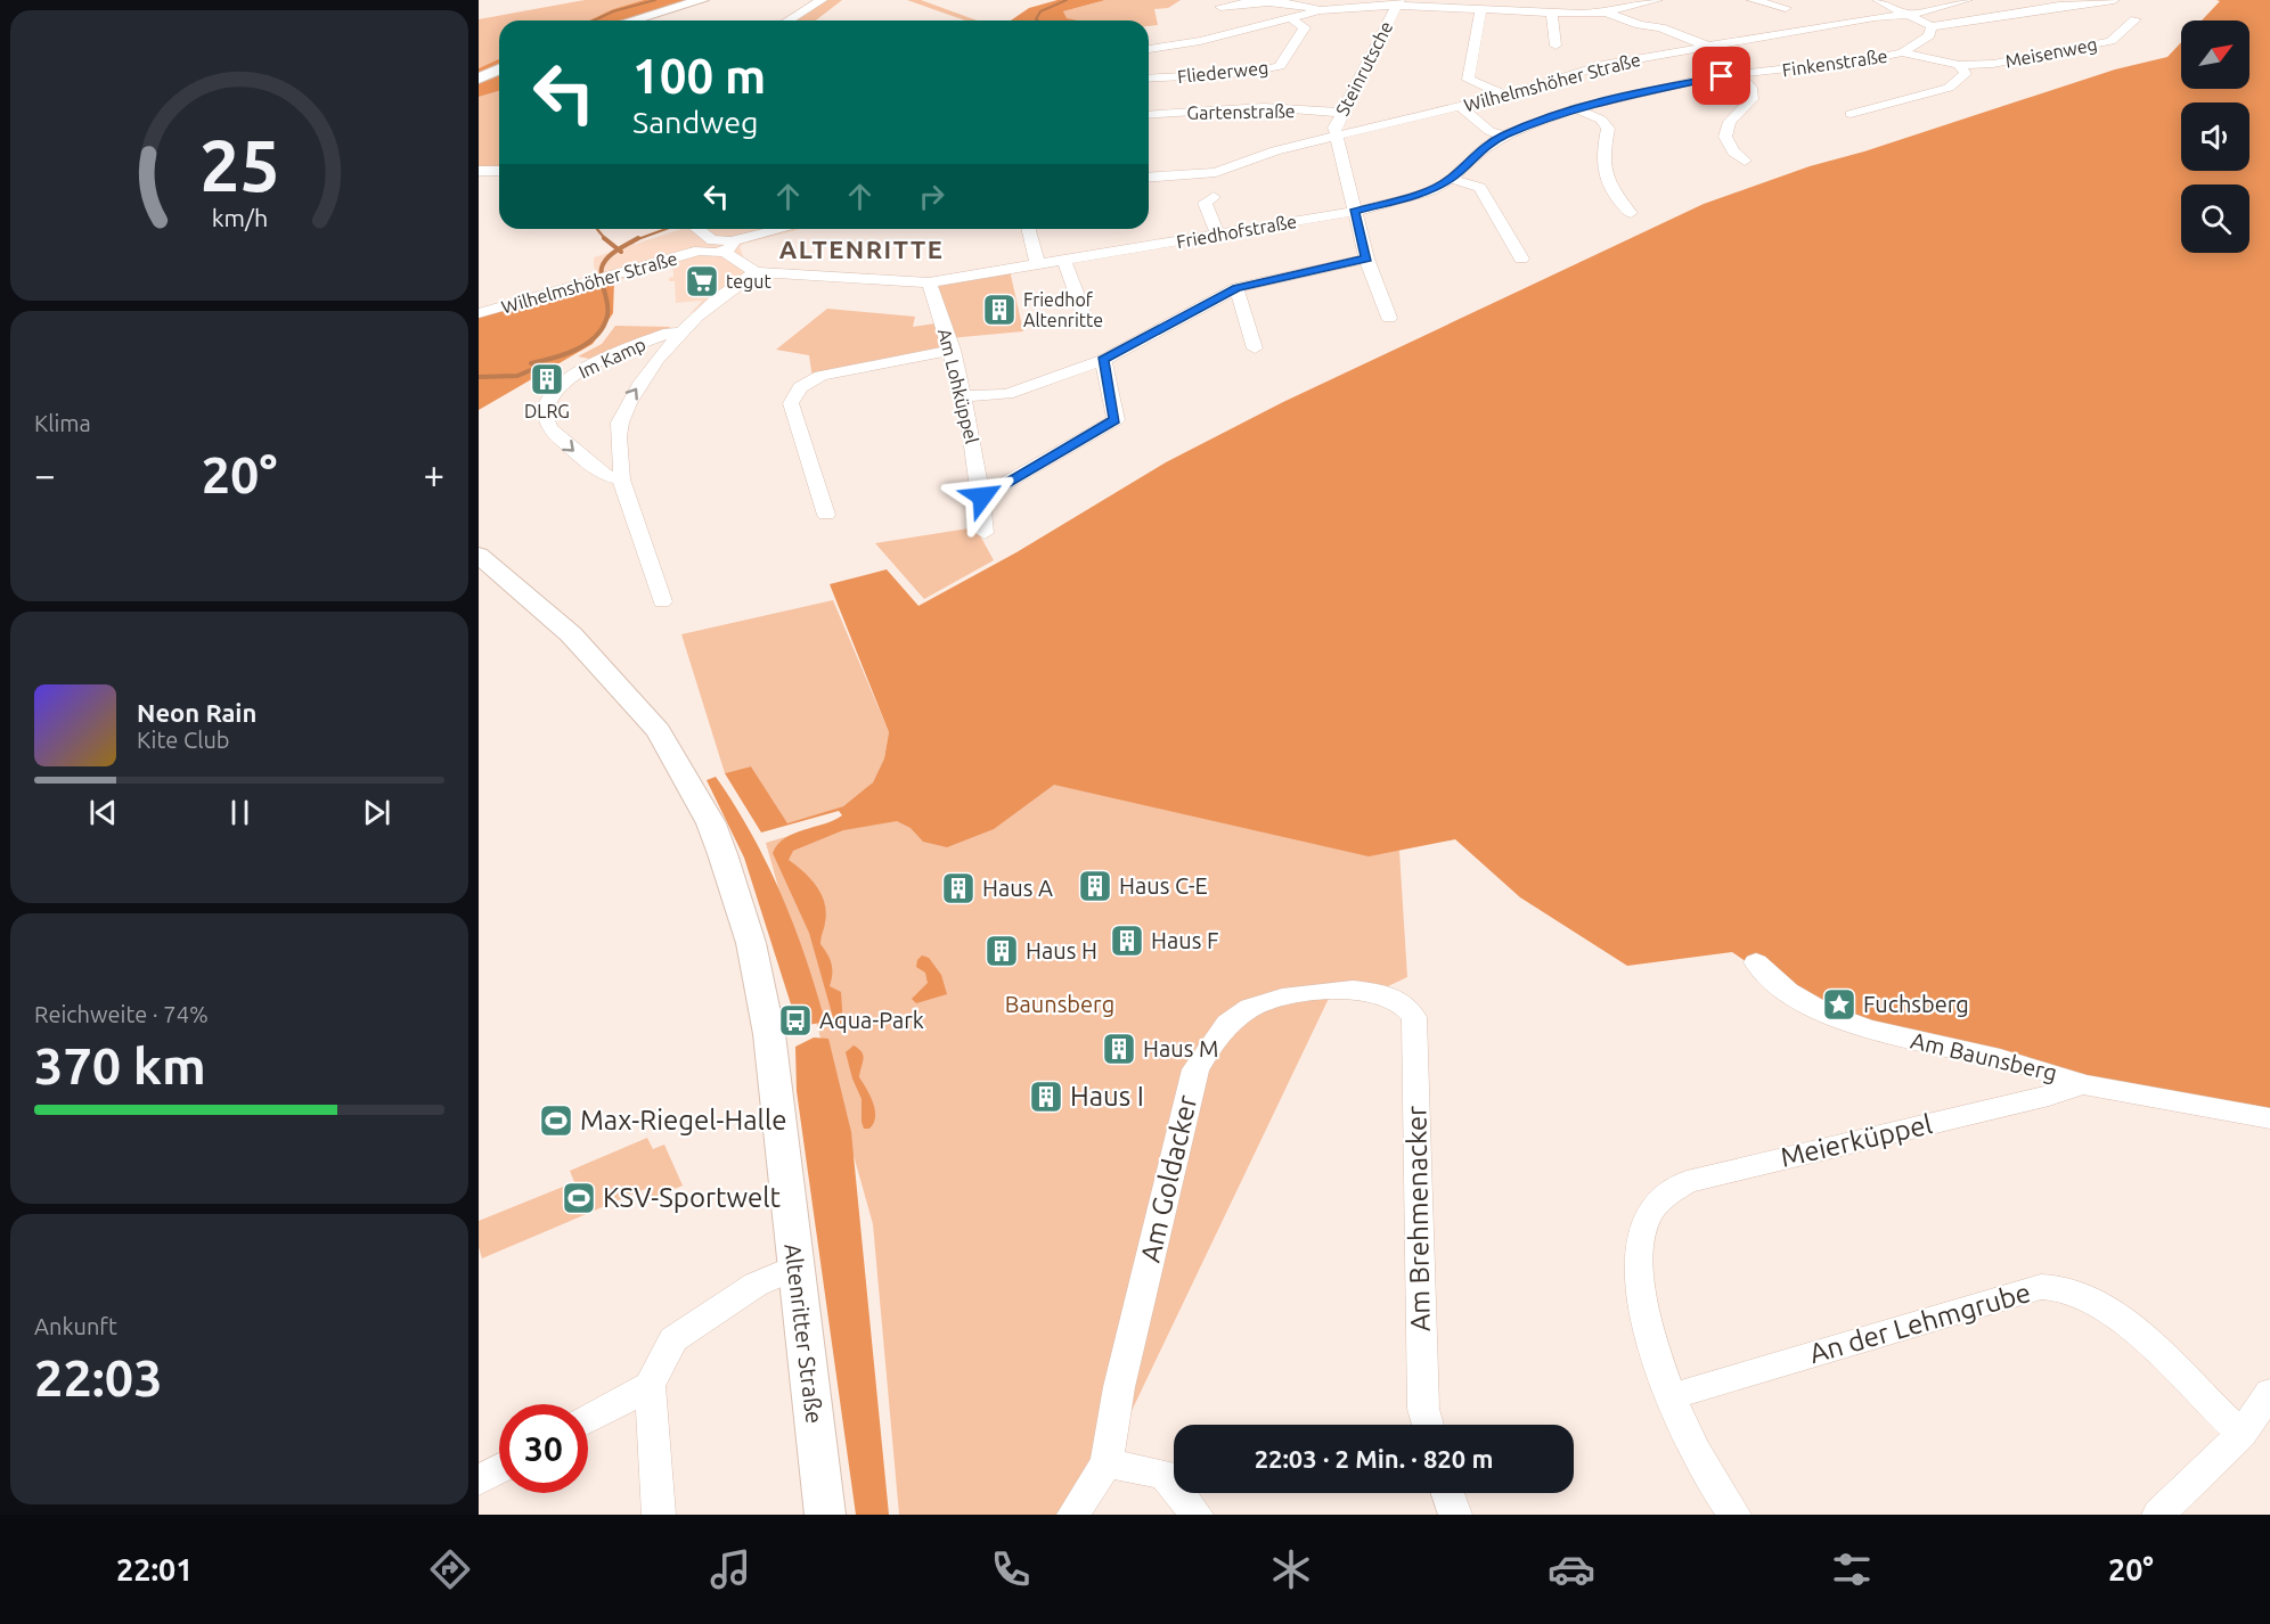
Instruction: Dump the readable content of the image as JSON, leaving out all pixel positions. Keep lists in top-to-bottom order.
{
  "streets": {
    "main road": ["Altenritter Straße"],
    "street": [
      "Meisenweg",
      "Finkenstraße",
      "Steinrutsche",
      "Fliederweg",
      "Wilhelmshöher Straße",
      "Gartenstraße",
      "Friedhofstraße",
      "Im Kamp",
      "Am Lohküppel",
      "Am Baunsberg",
      "Meierküppel",
      "Am Goldacker",
      "Am Brehmenacker",
      "An der Lehmgrube"
    ]
  },
  "crossings": [
    ["Meisenweg", "Finkenstraße"],
    ["Finkenstraße", "Friedhofstraße"],
    ["Steinrutsche", "Wilhelmshöher Straße"],
    ["Steinrutsche", "Gartenstraße"],
    ["Steinrutsche", "Friedhofstraße"],
    ["Friedhofstraße", "Am Lohküppel"],
    ["Am Baunsberg", "Meierküppel"],
    ["Meierküppel", "An der Lehmgrube"],
    ["Am Goldacker", "Am Brehmenacker"]
  ],
  "districts": ["ALTENRITTE"],
  "parks": ["Baunsberg"],
  "places": {
    "supermarket": ["tegut"],
    "building": [
      "Friedhof Altenritte",
      "DLRG",
      "Haus C-E",
      "Haus A",
      "Haus F",
      "Haus H",
      "Haus M",
      "Haus I"
    ],
    "place": ["Fuchsberg"],
    "bus stop": ["Aqua-Park"],
    "sports": ["Max-Riegel-Halle", "KSV-Sportwelt"]
  },
  "north": "top right",
  "page": {
    "turn": ["100 m", "Sandweg"],
    "tile": [
      "Klima",
      ["Reichweite · 74%", "370 km"],
      ["Ankunft", "22:03"]
    ],
    "heat": ["−", "20°", "+"],
    "song": ["Neon Rain", "Kite Club"],
    "limit": "30",
    "trip": "22:03 · 2 Min. · 820 m",
    "tabs": ["22:01", "20°"],
    "gauge": ["25", "km/h"]
  }
}
